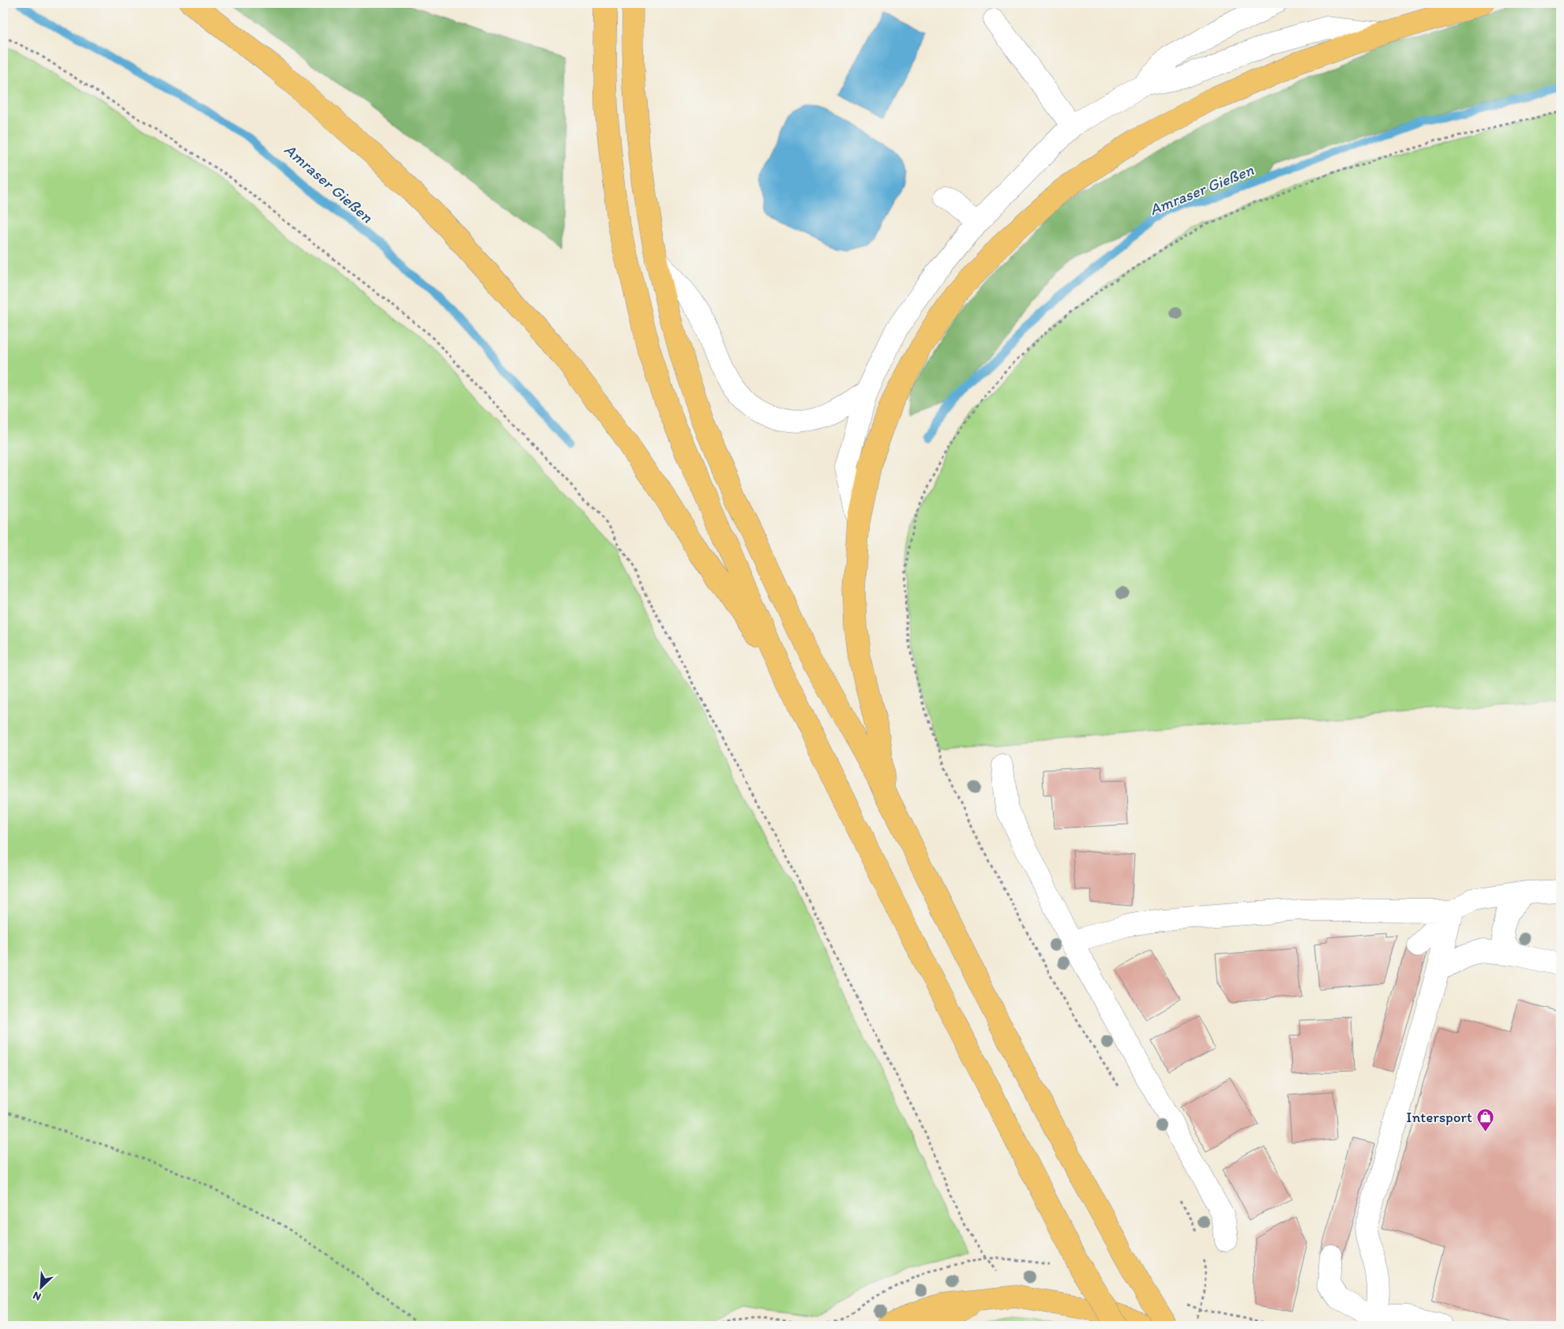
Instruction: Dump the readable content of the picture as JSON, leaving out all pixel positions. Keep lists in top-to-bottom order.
{
  "water": ["Amraser Gießen"],
  "places": {
    "shop": ["Intersport"]
  },
  "north": "bottom left"
}
